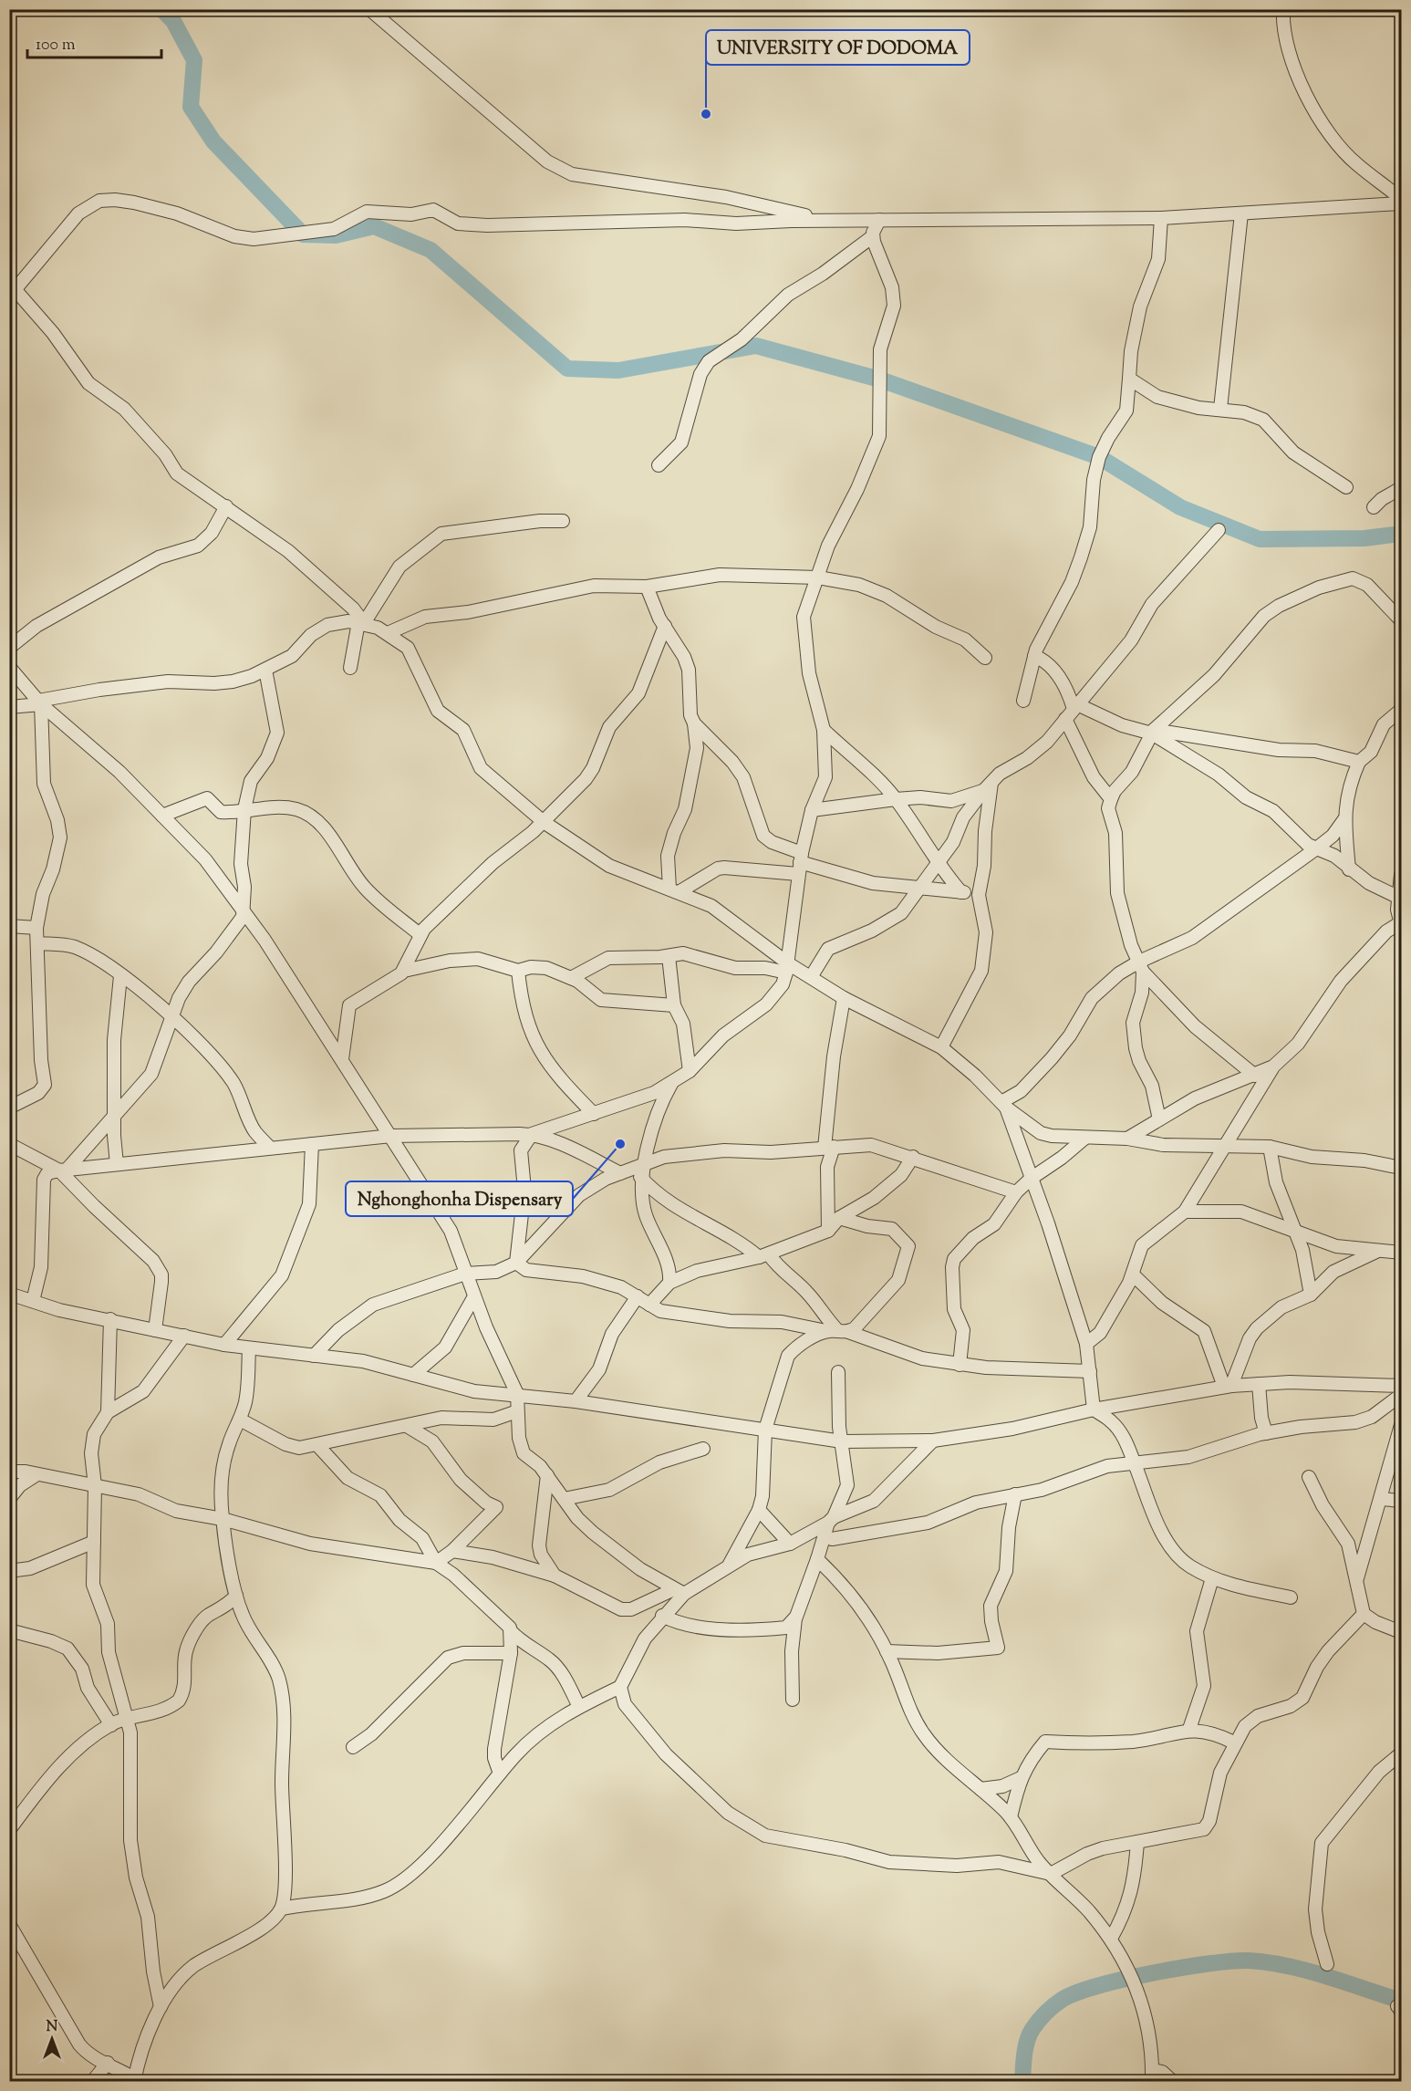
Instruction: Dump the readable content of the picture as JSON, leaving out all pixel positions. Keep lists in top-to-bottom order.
{
  "places": ["UNIVERSITY OF DODOMA", "Nghonghonha Dispensary"],
  "scale_bar": "100 m",
  "north": "top"
}
